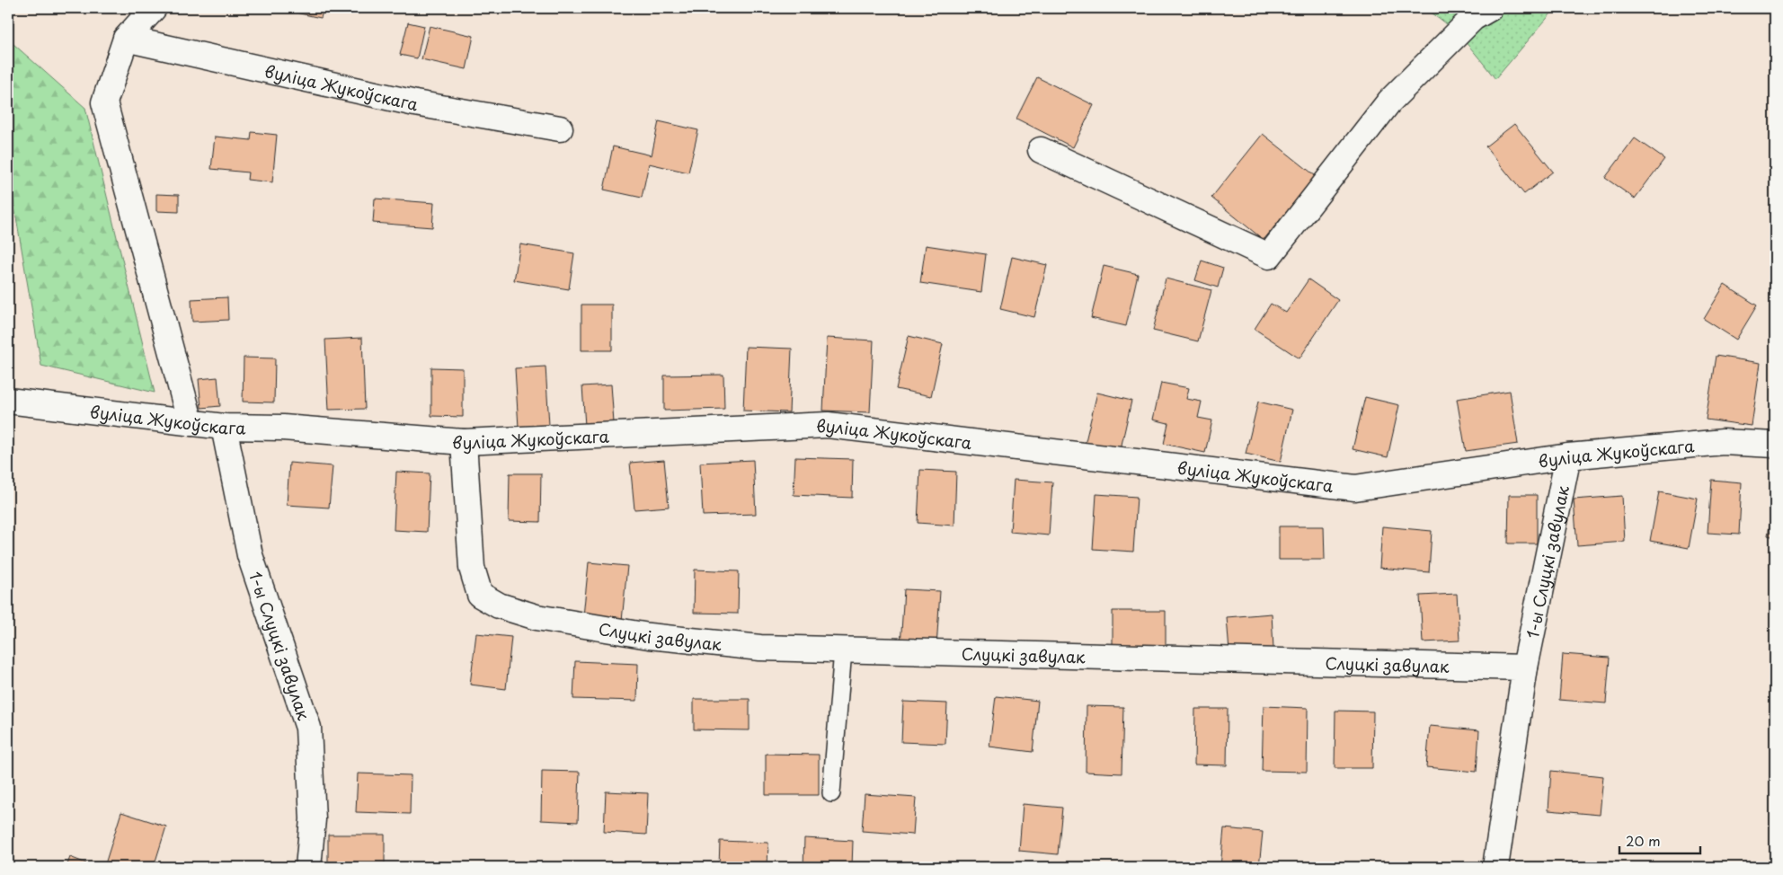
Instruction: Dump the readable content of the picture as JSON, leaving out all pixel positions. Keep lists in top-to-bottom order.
{
  "streets": {
    "street": ["вуліца Жукоўскага", "1-ы Слуцкі завулак", "Слуцкі завулак"]
  },
  "crossings": [
    ["вуліца Жукоўскага", "1-ы Слуцкі завулак"],
    ["вуліца Жукоўскага", "Слуцкі завулак"],
    ["1-ы Слуцкі завулак", "Слуцкі завулак"]
  ],
  "scale_bar": "20 m"
}
